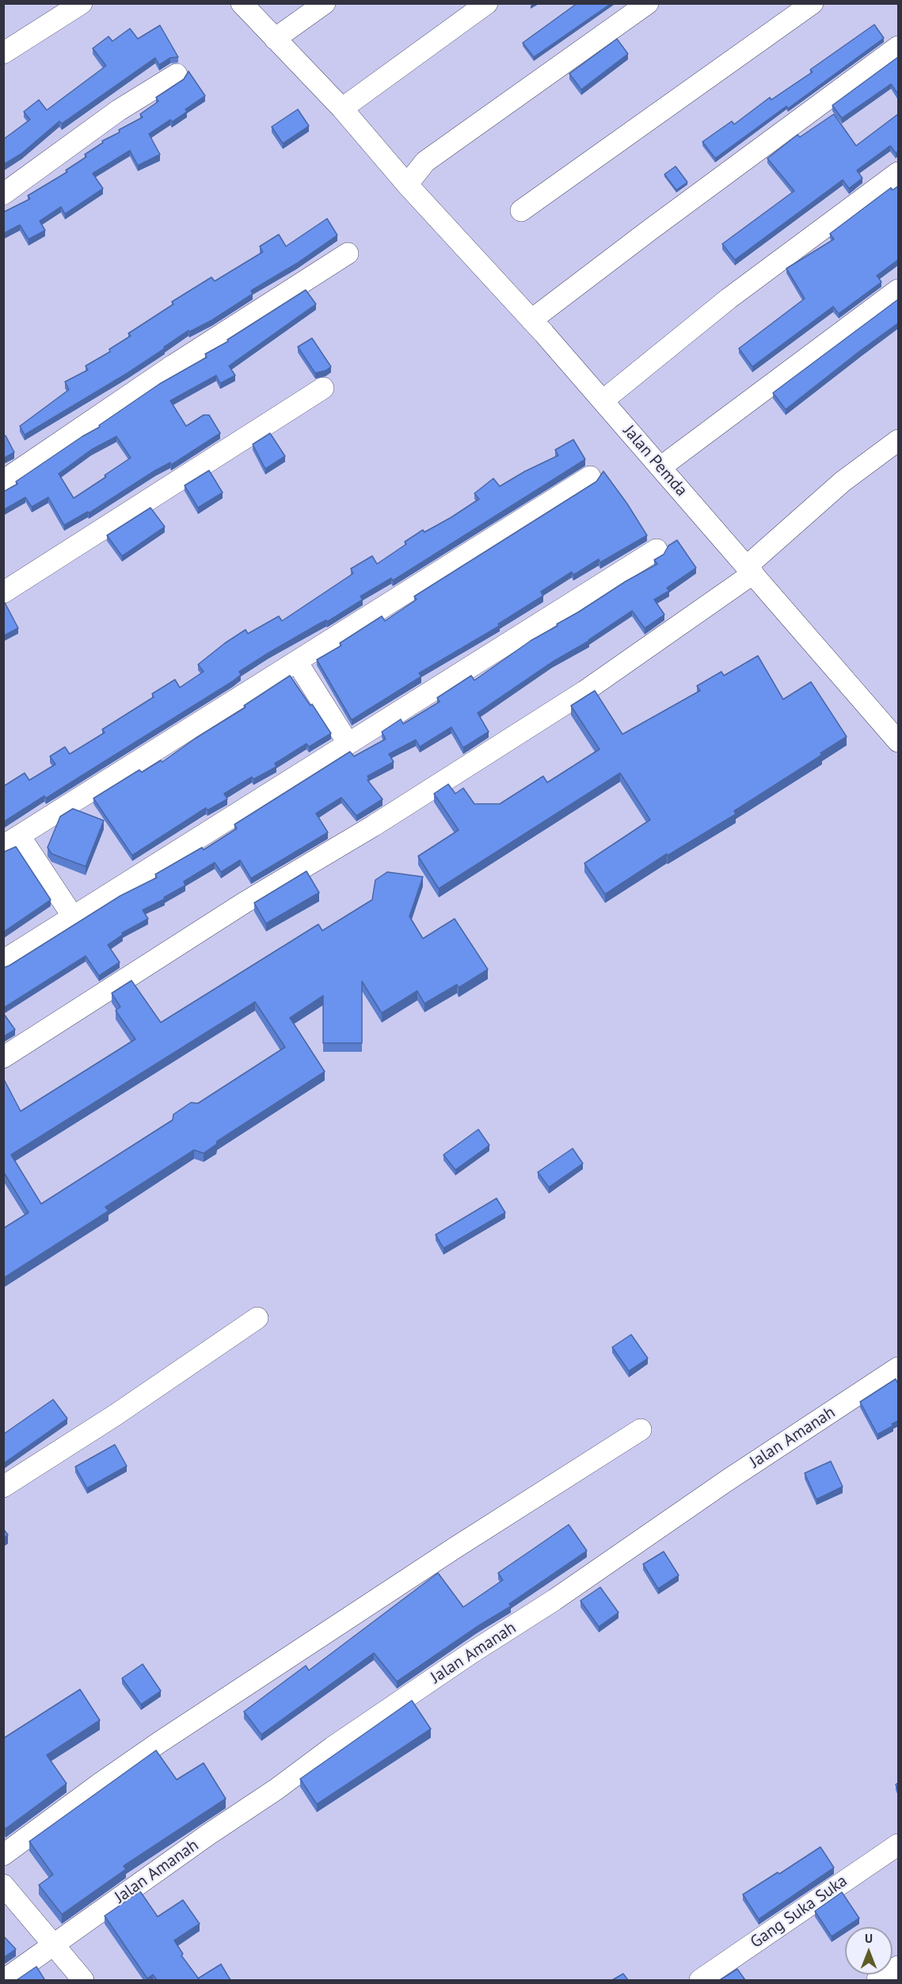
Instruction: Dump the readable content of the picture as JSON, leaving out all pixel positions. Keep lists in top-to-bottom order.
{
  "streets": {
    "street": ["Jalan Pemda", "Jalan Amanah", "Gang Suka Suka"]
  },
  "north": "top"
}
